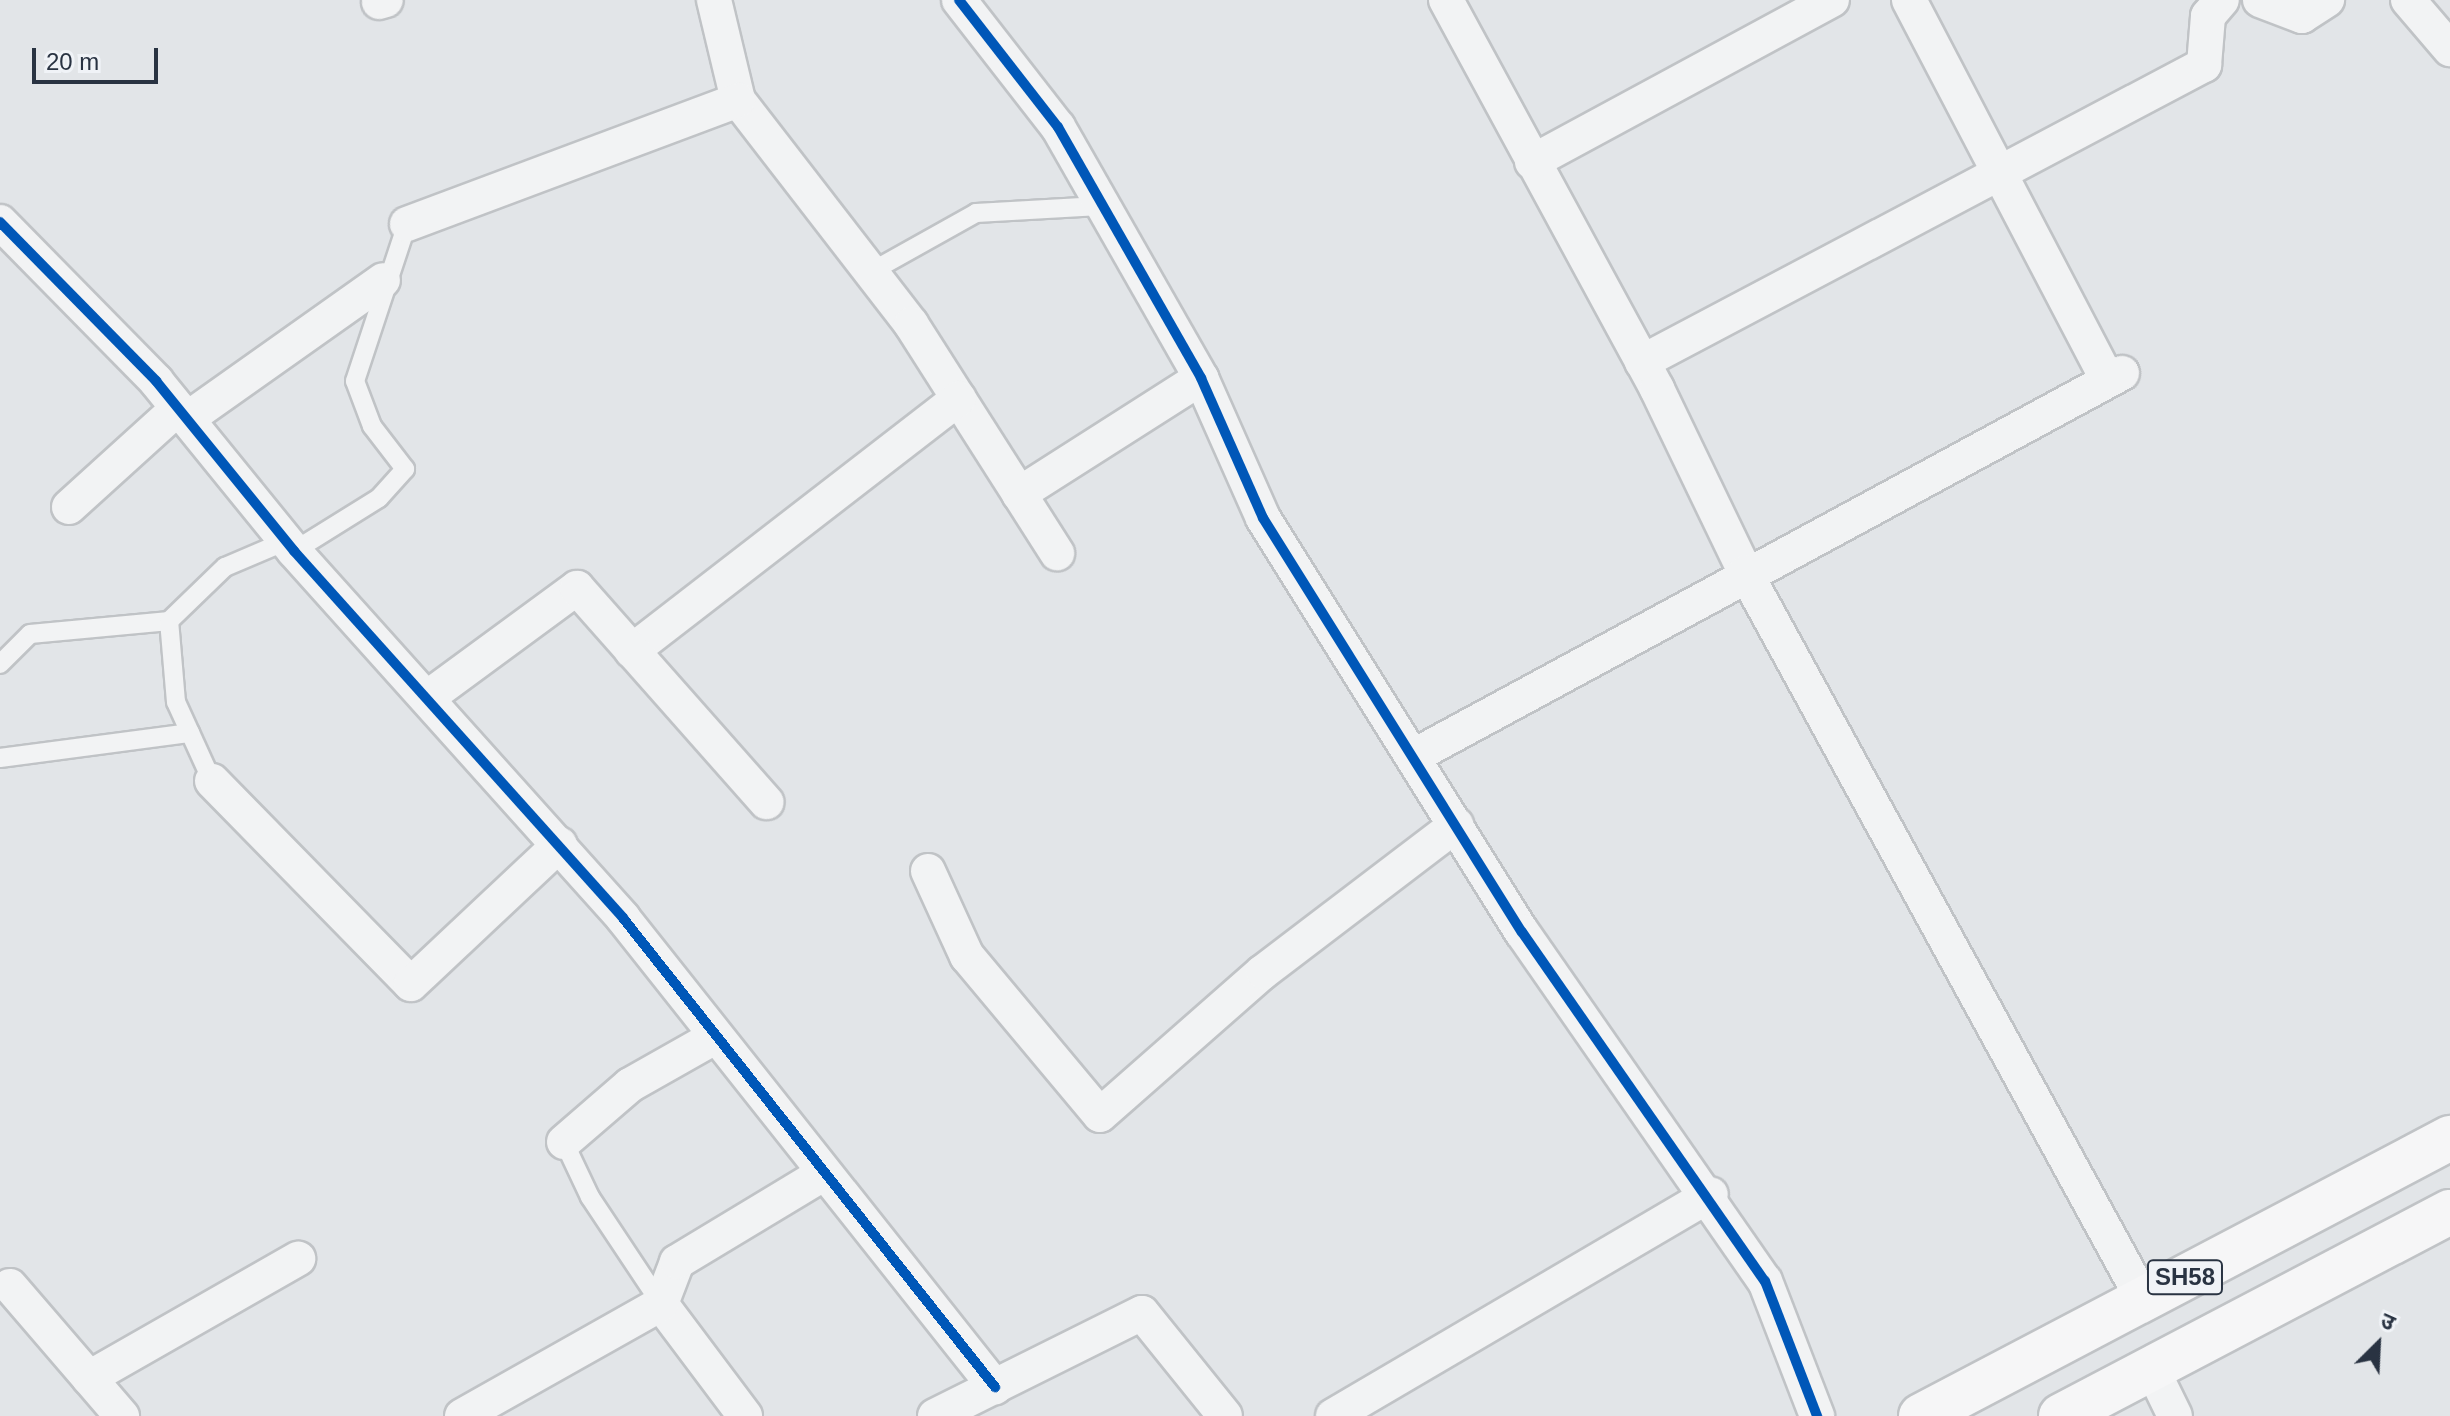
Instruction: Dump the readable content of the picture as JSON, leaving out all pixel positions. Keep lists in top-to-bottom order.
{
  "streets": {
    "main road": ["SH58"]
  },
  "scale_bar": "20 m",
  "north": "top right"
}
